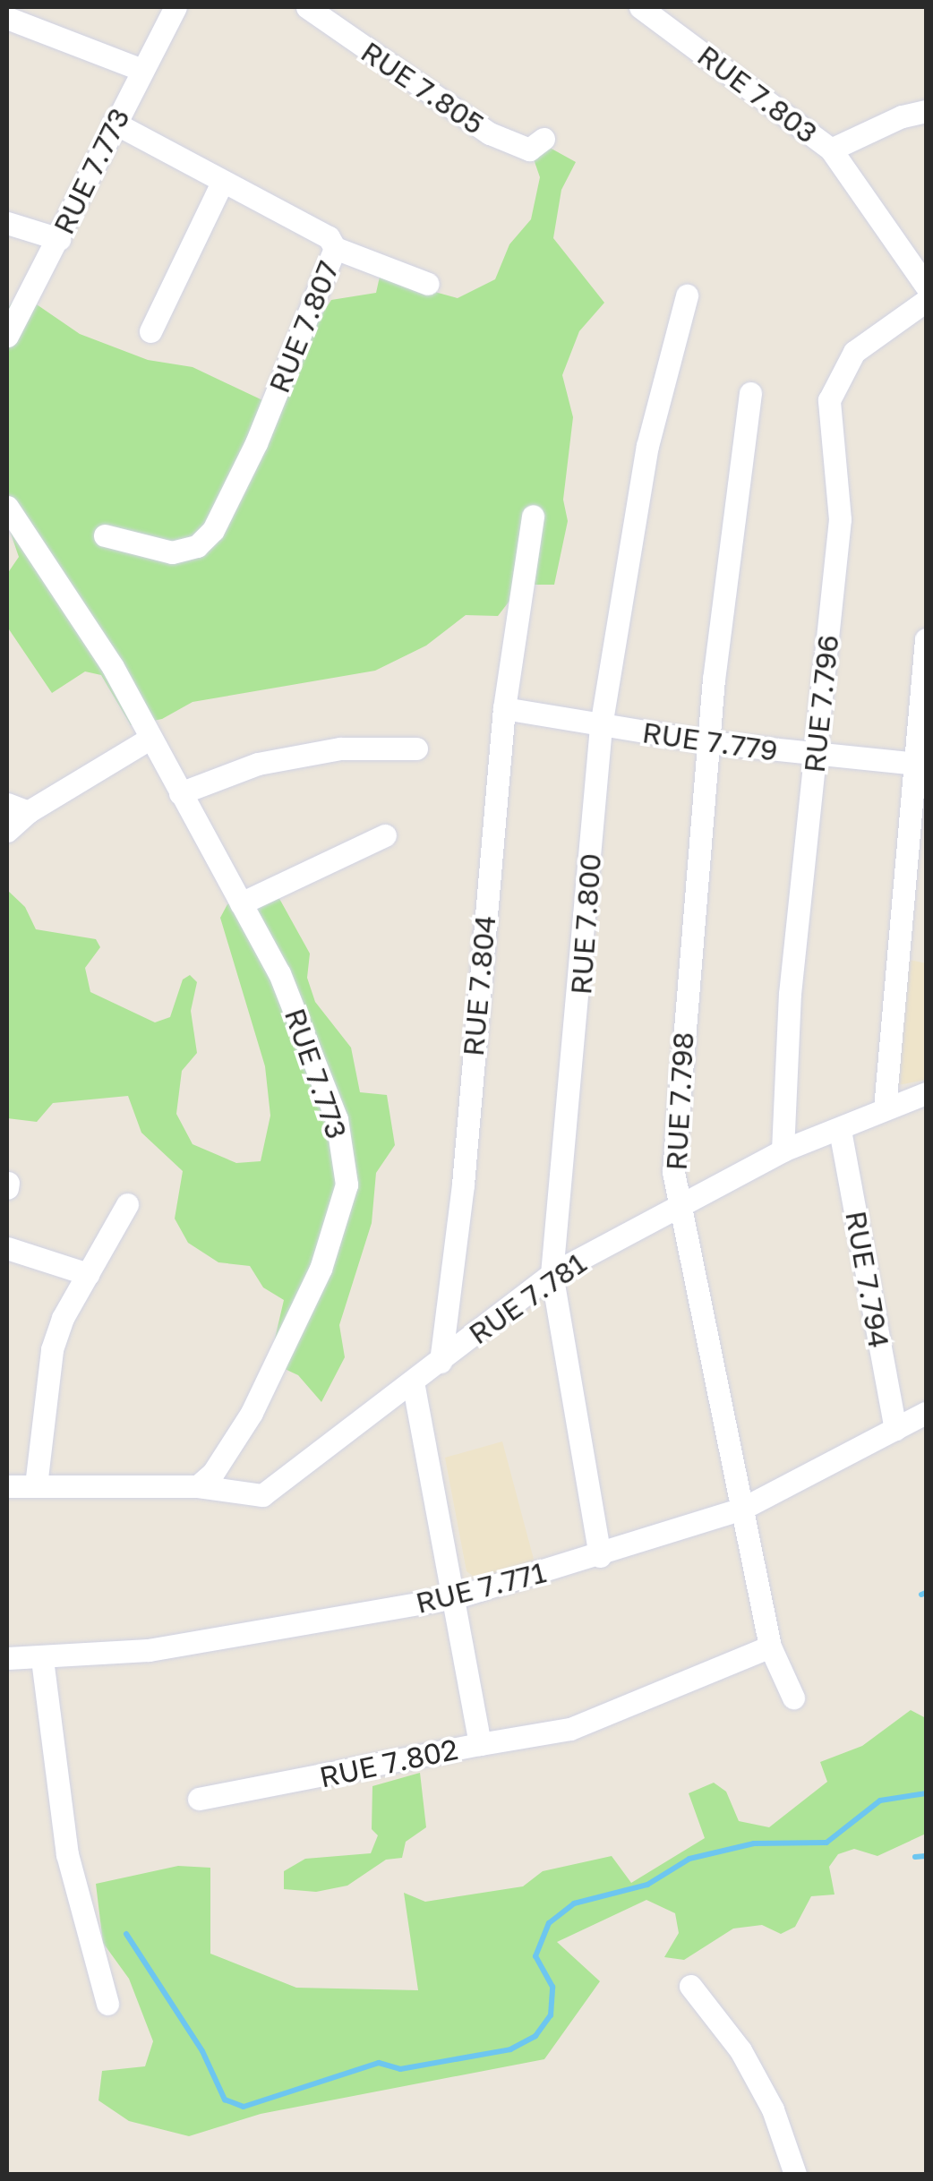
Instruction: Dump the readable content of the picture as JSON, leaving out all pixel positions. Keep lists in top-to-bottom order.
{
  "streets": {
    "street": [
      "RUE 7.805",
      "RUE 7.803",
      "RUE 7.773",
      "RUE 7.807",
      "RUE 7.796",
      "RUE 7.779",
      "RUE 7.800",
      "RUE 7.804",
      "RUE 7.798",
      "RUE 7.794",
      "RUE 7.781",
      "RUE 7.771",
      "RUE 7.802"
    ]
  },
  "crossings": [
    ["RUE 7.773", "RUE 7.807"],
    ["RUE 7.773", "RUE 7.781"],
    ["RUE 7.796", "RUE 7.779"],
    ["RUE 7.796", "RUE 7.781"],
    ["RUE 7.779", "RUE 7.800"],
    ["RUE 7.779", "RUE 7.798"],
    ["RUE 7.800", "RUE 7.781"],
    ["RUE 7.800", "RUE 7.771"],
    ["RUE 7.804", "RUE 7.781"],
    ["RUE 7.798", "RUE 7.781"],
    ["RUE 7.798", "RUE 7.771"],
    ["RUE 7.794", "RUE 7.781"],
    ["RUE 7.794", "RUE 7.771"],
    ["RUE 7.781", "RUE 7.802"],
    ["RUE 7.771", "RUE 7.802"]
  ]
}
